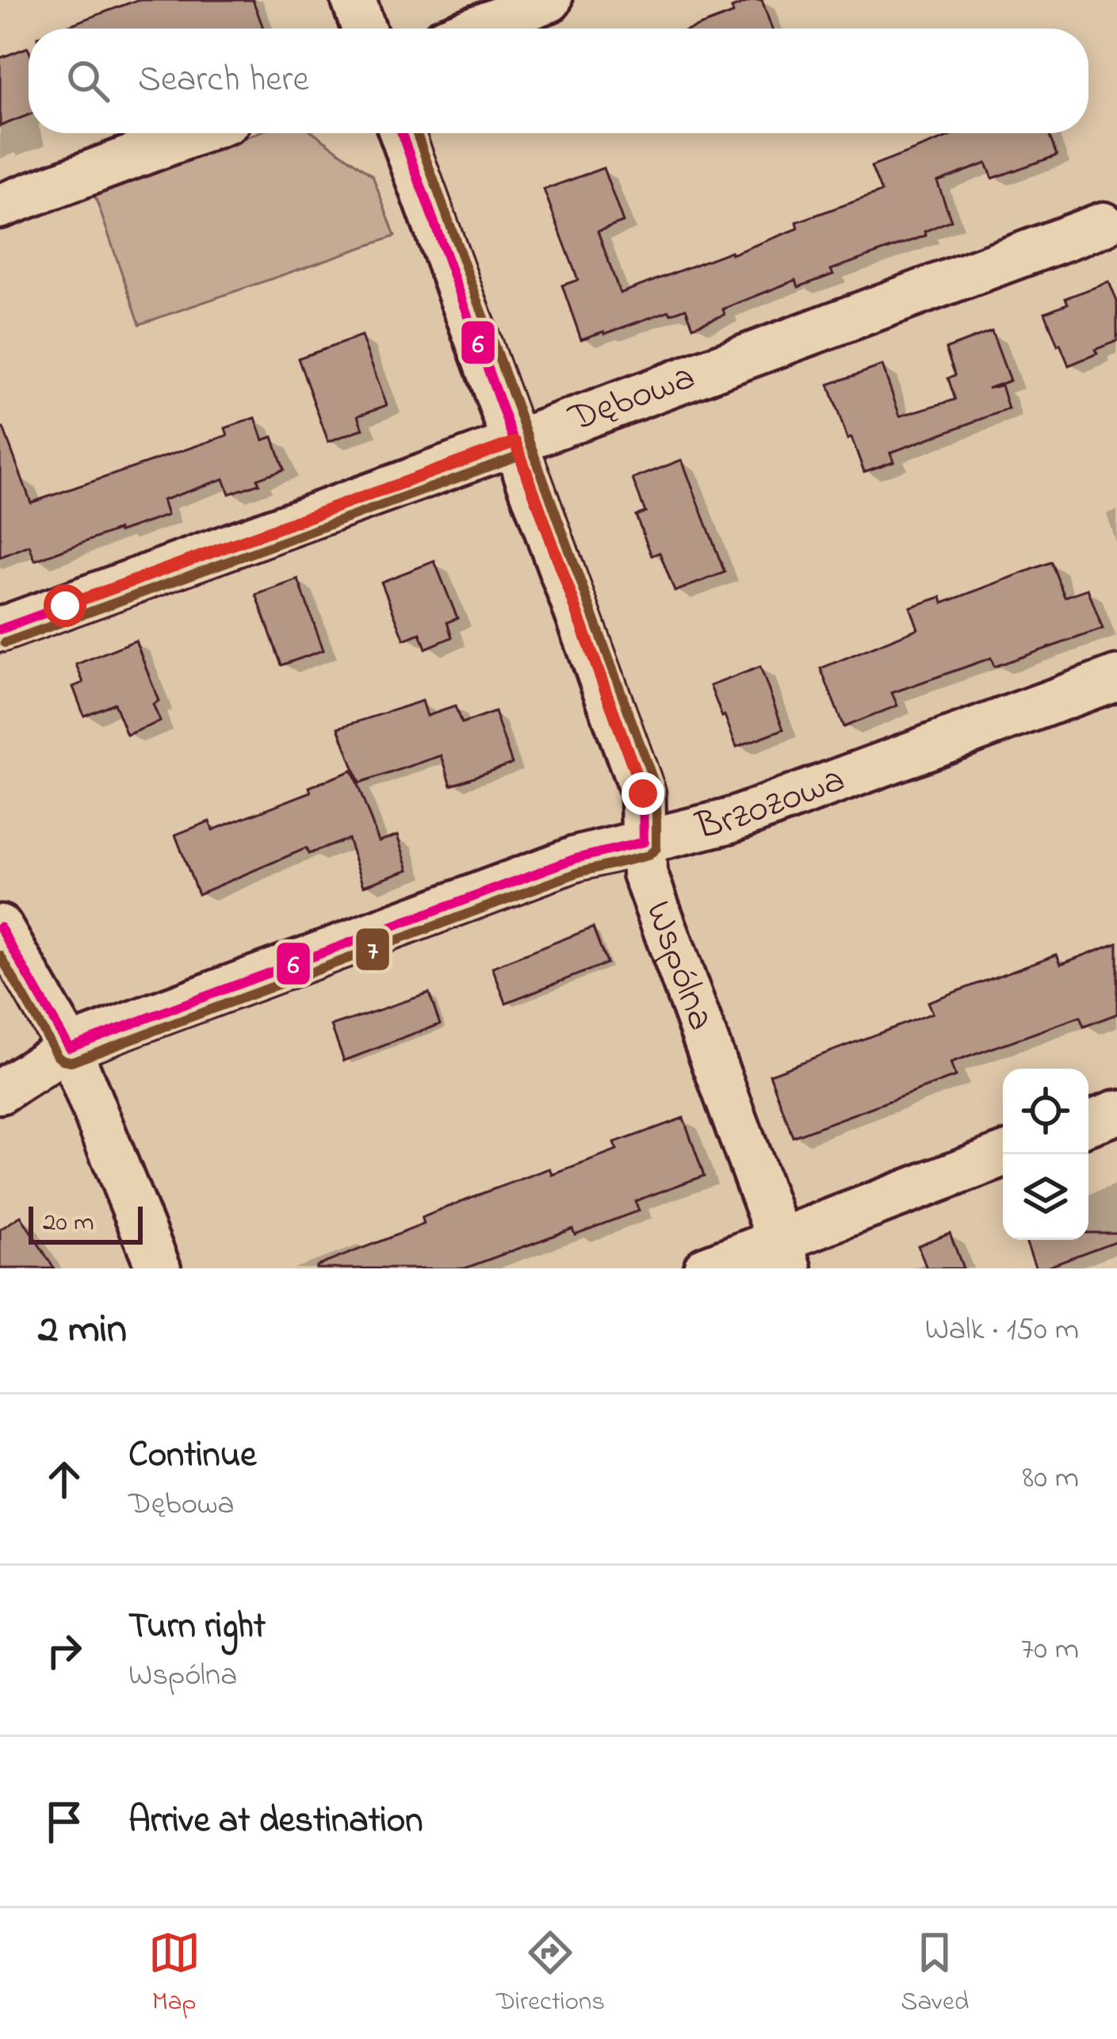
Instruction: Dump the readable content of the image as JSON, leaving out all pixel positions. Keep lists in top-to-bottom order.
{
  "streets": {
    "street": ["Dębowa", "Brzozowa", "Wspólna"]
  },
  "crossings": [
    ["Dębowa", "Wspólna"],
    ["Brzozowa", "Wspólna"]
  ],
  "lines": ["transit line 6", "transit line 7"],
  "scale_bar": "20 m",
  "page": {
    "search": "Search here",
    "scale": "20 m",
    "heading": ["2 min", "Walk · 150 m"],
    "list": [
      ["Continue", "Dębowa", "80 m"],
      ["Turn right", "Wspólna", "70 m"],
      "Arrive at destination"
    ],
    "nav": ["Map", "Directions", "Saved"]
  }
}
